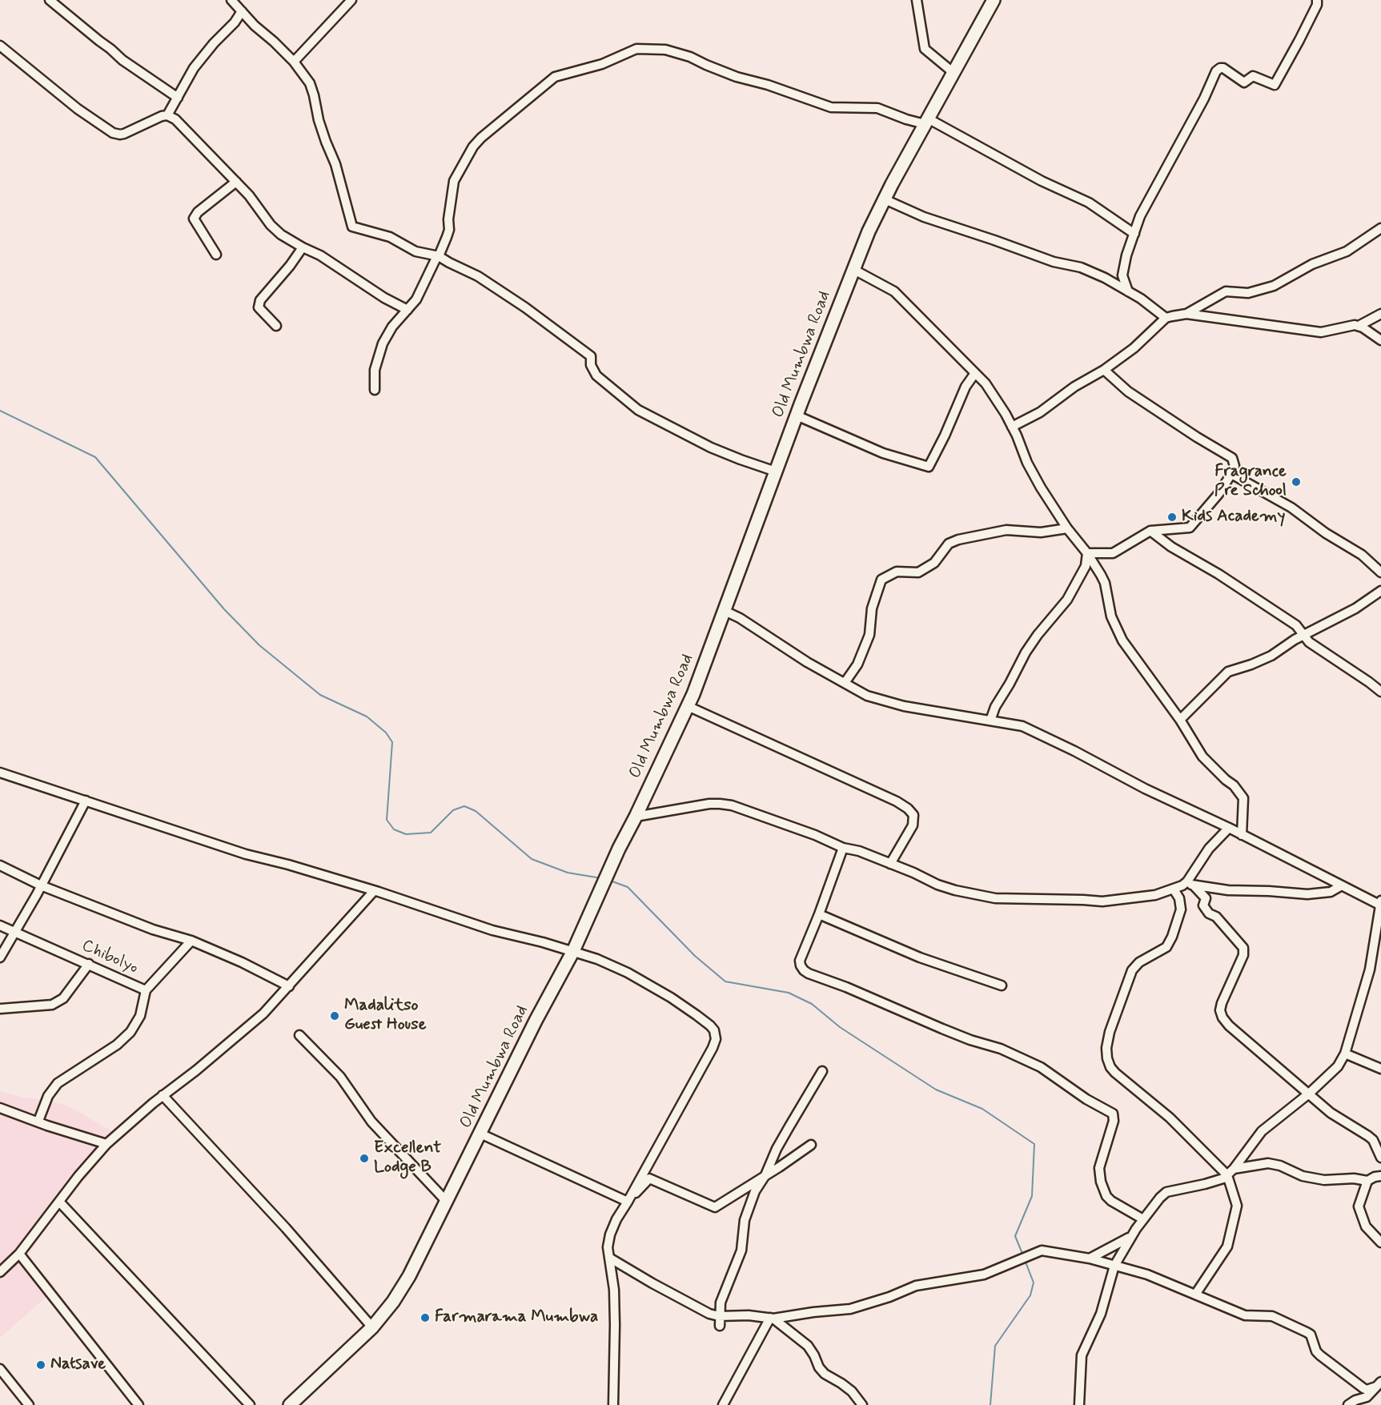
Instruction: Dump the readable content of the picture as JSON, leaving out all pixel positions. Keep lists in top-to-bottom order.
{
  "streets": {
    "main road": ["Old Mumbwa Road"],
    "street": ["Chibolyo"]
  },
  "places": [
    "Fragrance Pre School",
    "Kids Academy",
    "Madalitso Guest House",
    "Excellent Lodge B",
    "Farmarama Mumbwa",
    "Natsave"
  ]
}
